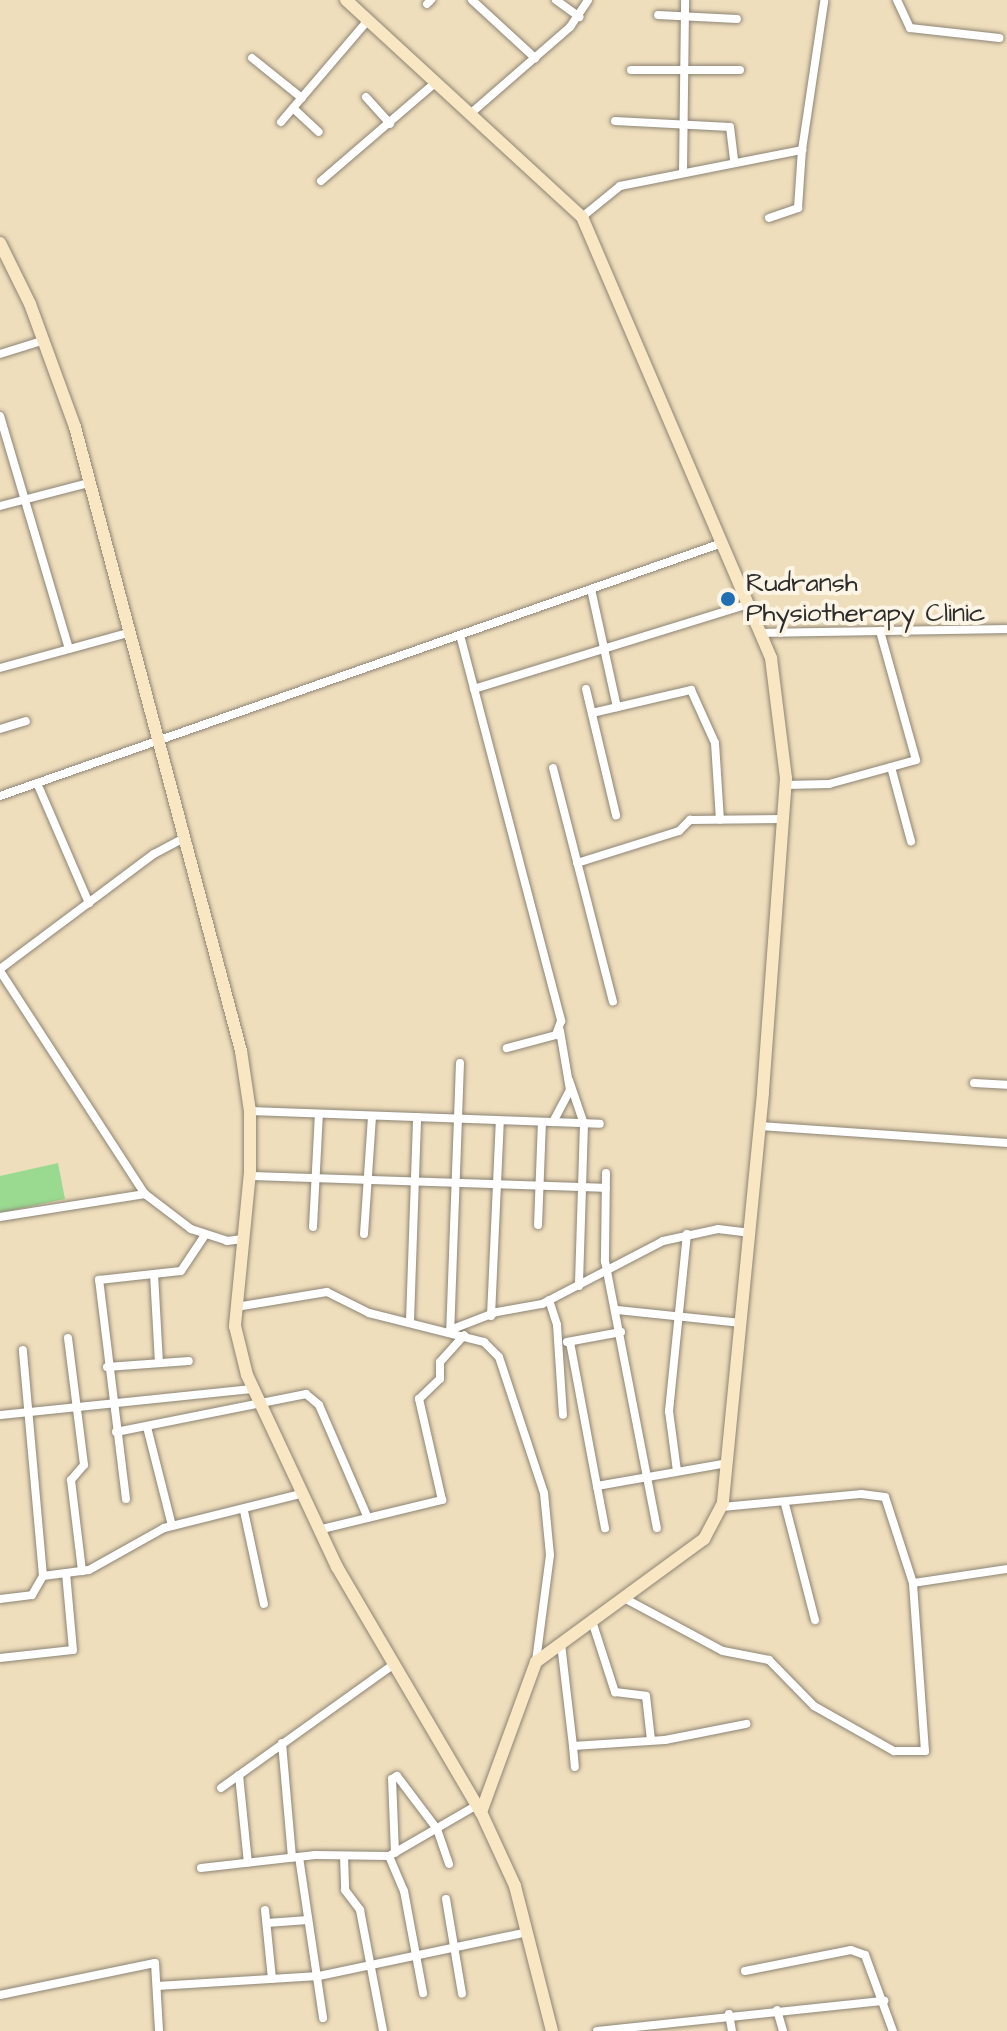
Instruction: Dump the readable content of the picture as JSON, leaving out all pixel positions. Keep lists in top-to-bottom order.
{
  "places": ["Rudransh Physiotherapy Clinic"]
}
